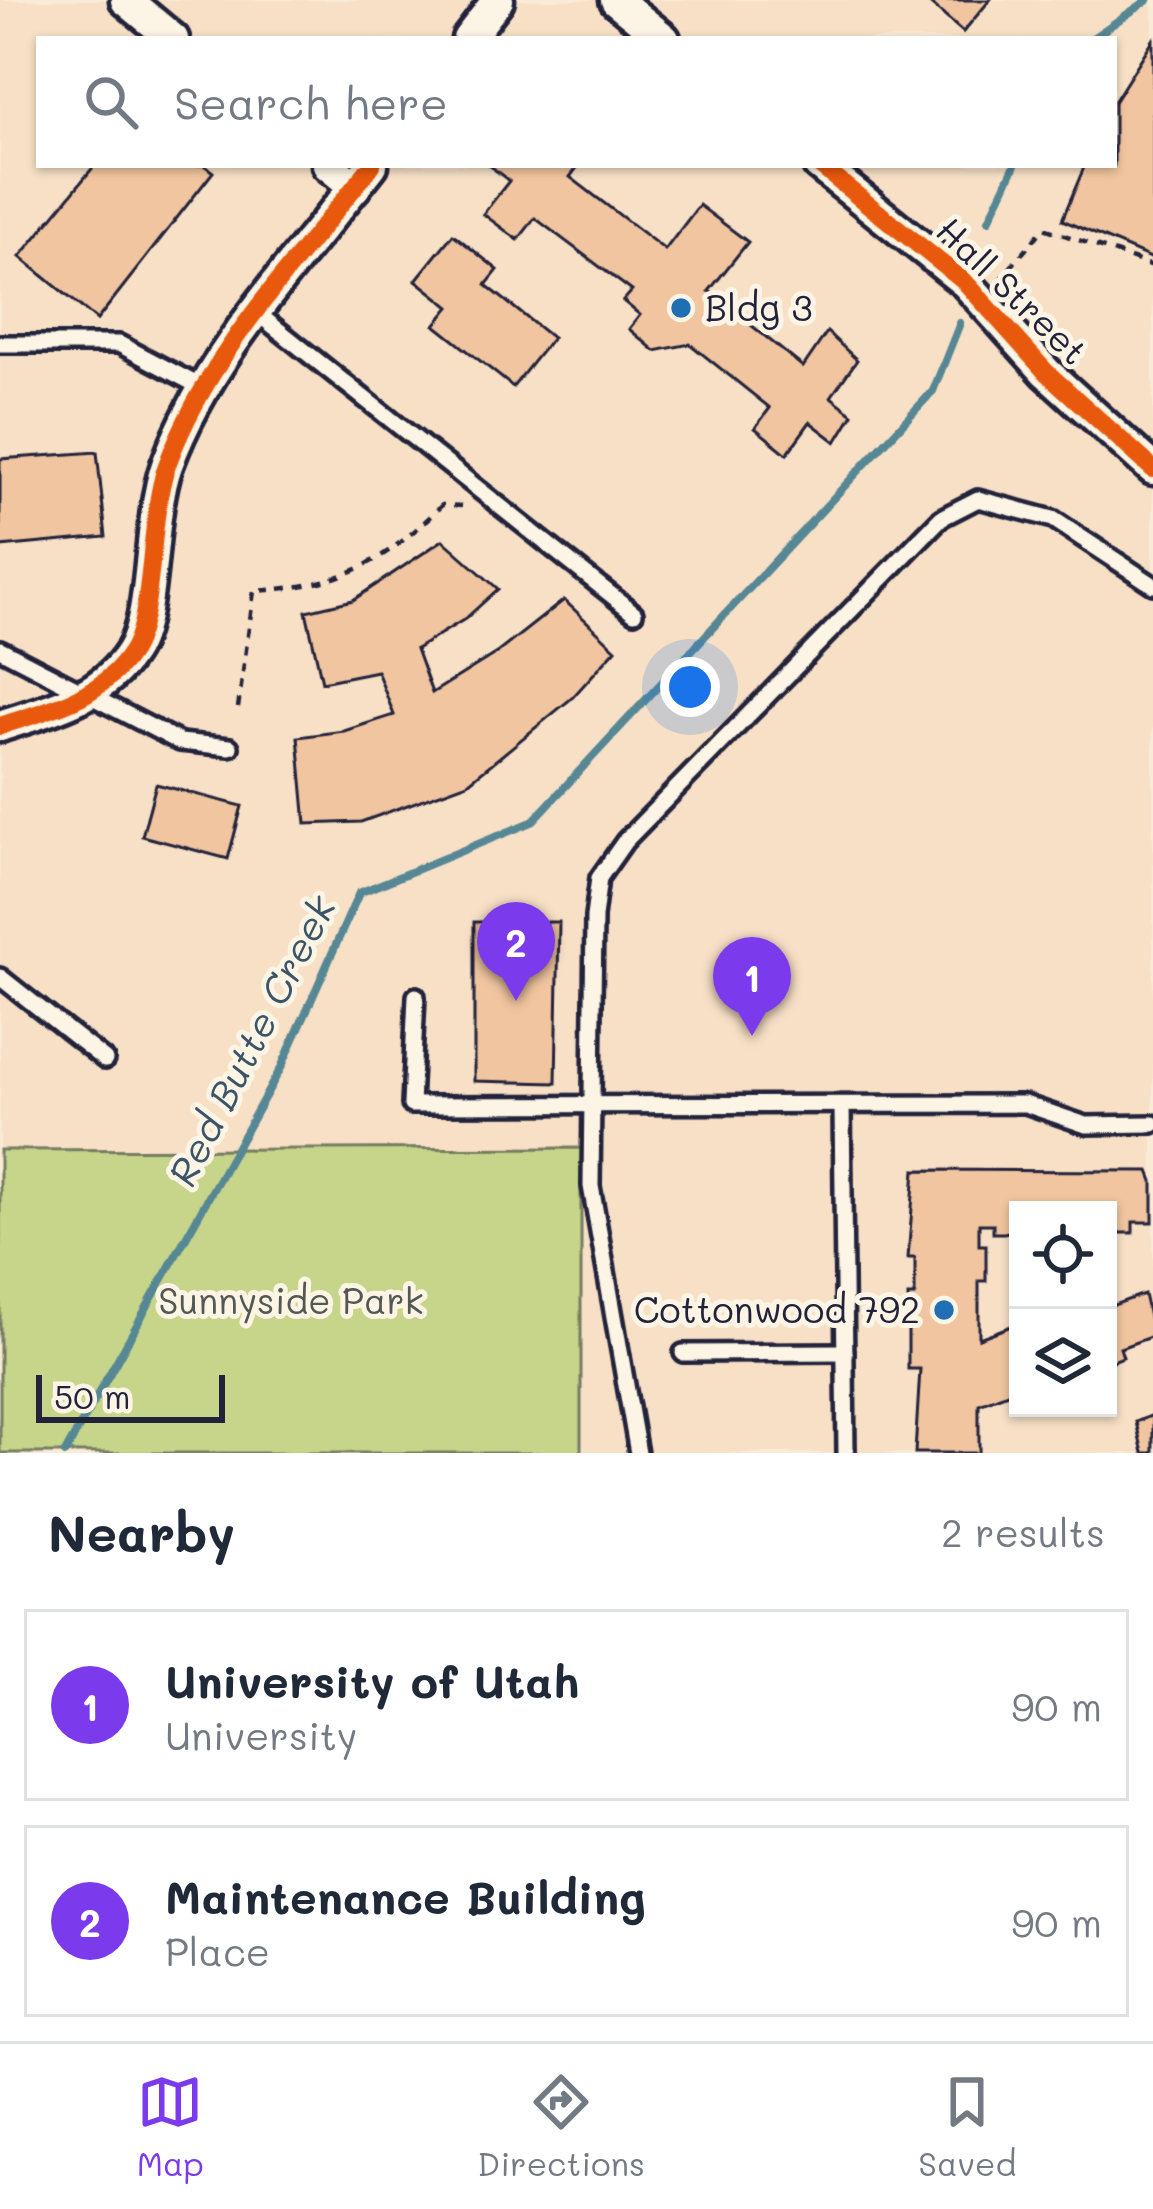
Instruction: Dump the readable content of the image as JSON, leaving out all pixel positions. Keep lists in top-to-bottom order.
{
  "streets": {
    "street": ["Hall Street"]
  },
  "water": ["Red Butte Creek"],
  "parks": ["Sunnyside Park"],
  "places": ["Bldg 3", "Cottonwood 792"],
  "scale_bar": "50 m",
  "page": {
    "search": "Search here",
    "pins": ["2", "1"],
    "scale": "50 m",
    "heading": ["Nearby", "2 results"],
    "list": [
      {
        "mark": "1",
        "name": "University of Utah",
        "note": "University",
        "value": "90 m"
      },
      {
        "mark": "2",
        "name": "Maintenance Building",
        "note": "Place",
        "value": "90 m"
      }
    ],
    "nav": ["Map", "Directions", "Saved"]
  }
}
